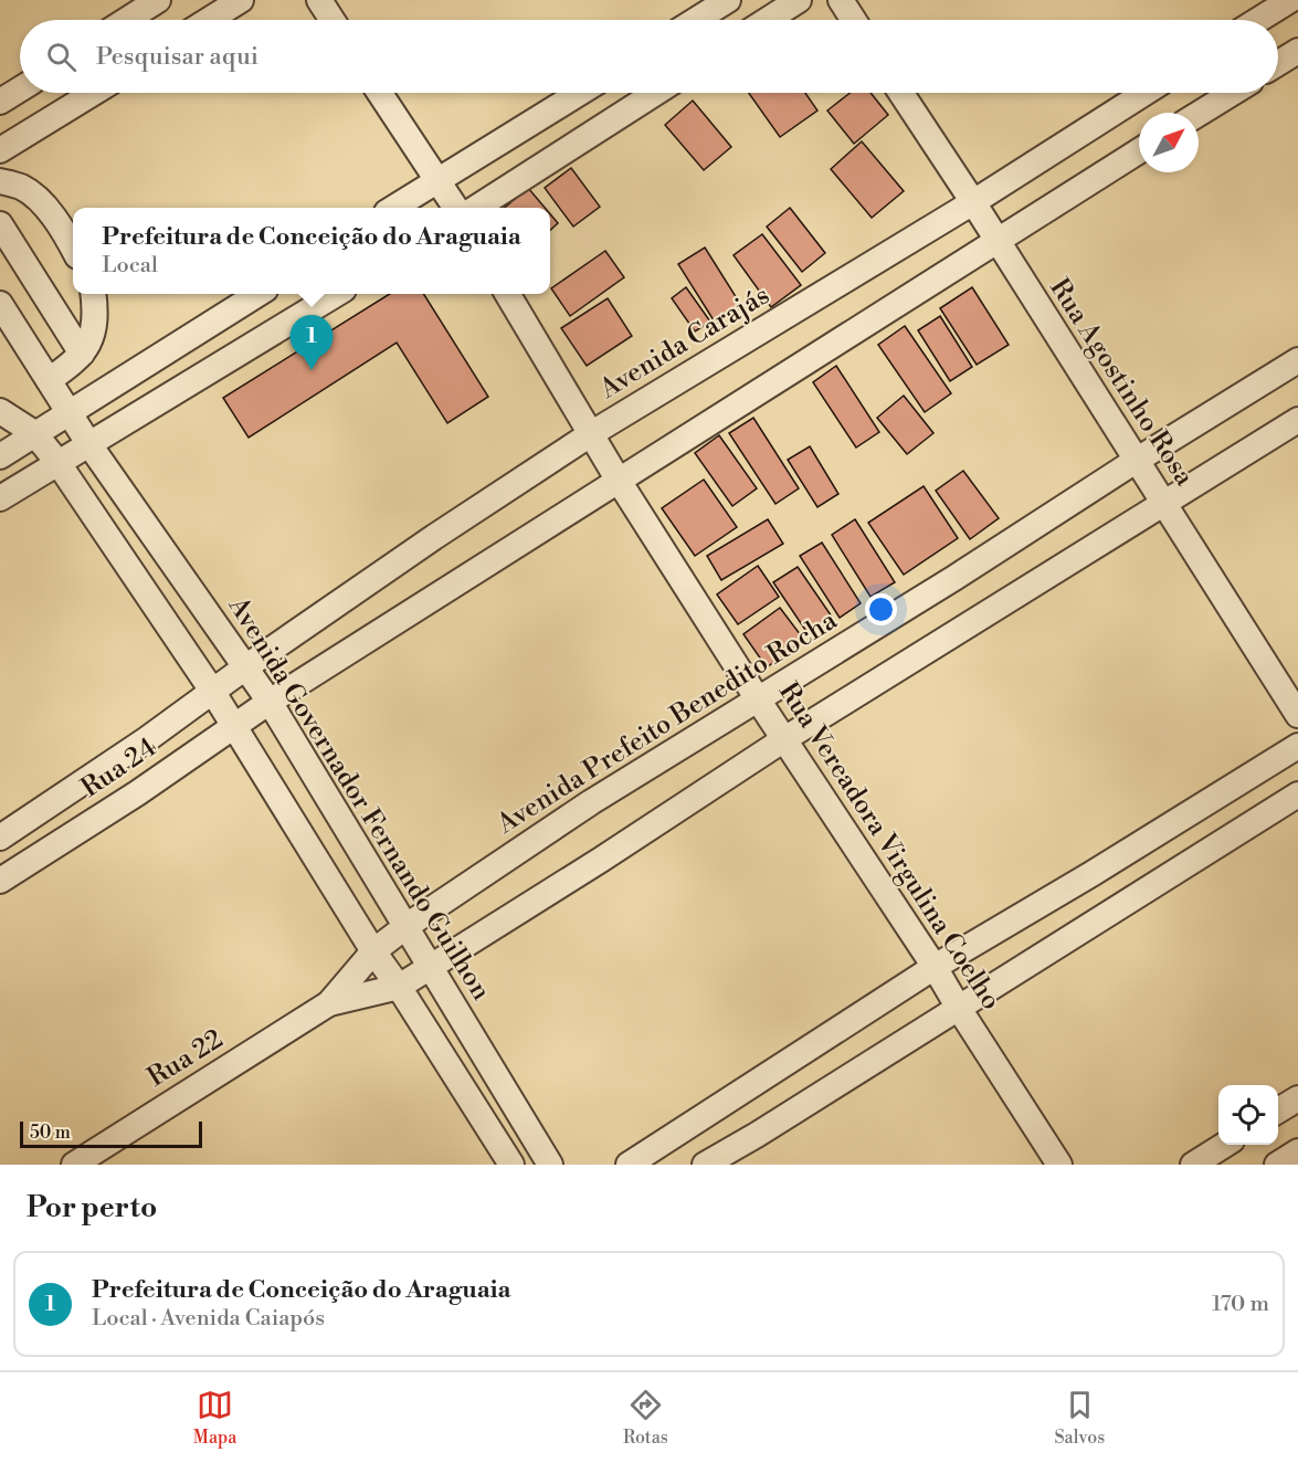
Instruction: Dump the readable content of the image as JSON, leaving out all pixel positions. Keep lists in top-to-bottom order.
{
  "streets": {
    "street": [
      "Avenida Carajás",
      "Rua Agostinho Rosa",
      "Avenida Prefeito Benedito Rocha",
      "Rua 24",
      "Avenida Governador Fernando Guilhon",
      "Rua Vereadora Virgulina Coelho",
      "Rua 22"
    ]
  },
  "crossings": [
    ["Avenida Carajás", "Rua Agostinho Rosa"],
    ["Avenida Carajás", "Rua 24"],
    ["Avenida Carajás", "Avenida Governador Fernando Guilhon"],
    ["Avenida Carajás", "Rua Vereadora Virgulina Coelho"],
    ["Rua Agostinho Rosa", "Avenida Prefeito Benedito Rocha"],
    ["Avenida Prefeito Benedito Rocha", "Avenida Governador Fernando Guilhon"],
    ["Avenida Prefeito Benedito Rocha", "Rua Vereadora Virgulina Coelho"],
    ["Avenida Prefeito Benedito Rocha", "Rua 22"],
    ["Rua 24", "Avenida Governador Fernando Guilhon"],
    ["Avenida Governador Fernando Guilhon", "Rua 22"]
  ],
  "scale_bar": "50 m",
  "north": "top right",
  "page": {
    "search": "Pesquisar aqui",
    "popup": ["Prefeitura de Conceição do Araguaia", "Local"],
    "pins": "1",
    "scale": "50 m",
    "heading": "Por perto",
    "list": [
      {
        "mark": "1",
        "name": "Prefeitura de Conceição do Araguaia",
        "note": "Local · Avenida Caiapós",
        "value": "170 m"
      }
    ],
    "nav": ["Mapa", "Rotas", "Salvos"]
  }
}
